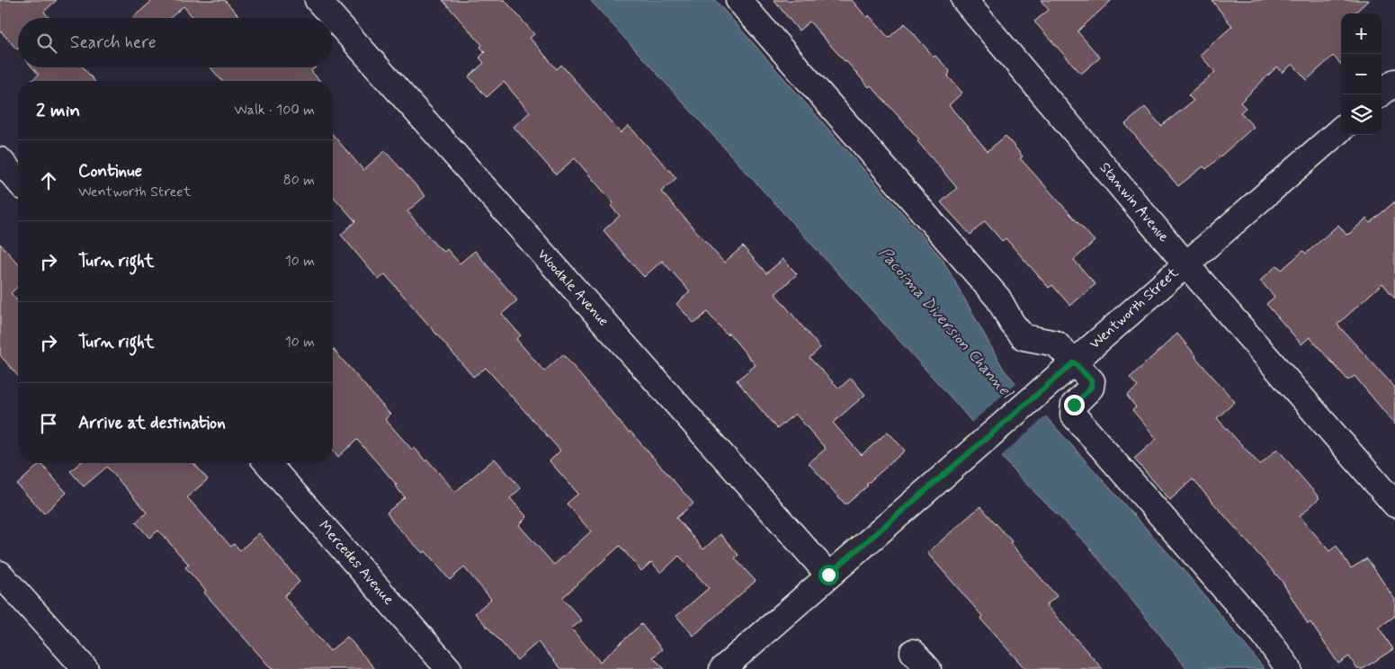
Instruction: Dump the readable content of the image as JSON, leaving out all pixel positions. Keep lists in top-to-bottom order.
{
  "streets": {
    "street": [
      "Stanwin Avenue",
      "Woodale Avenue",
      "Wentworth Street",
      "Mercedes Avenue"
    ]
  },
  "crossings": [
    ["Stanwin Avenue", "Wentworth Street"],
    ["Woodale Avenue", "Wentworth Street"]
  ],
  "water": ["Pacoima Diversion Channel"],
  "page": {
    "map_buttons": ["+", "−"],
    "search": "Search here",
    "heading": ["2 min", "Walk · 100 m"],
    "list": [
      ["Continue", "Wentworth Street", "80 m"],
      ["Turn right", "10 m"],
      ["Turn right", "10 m"],
      "Arrive at destination"
    ]
  }
}
